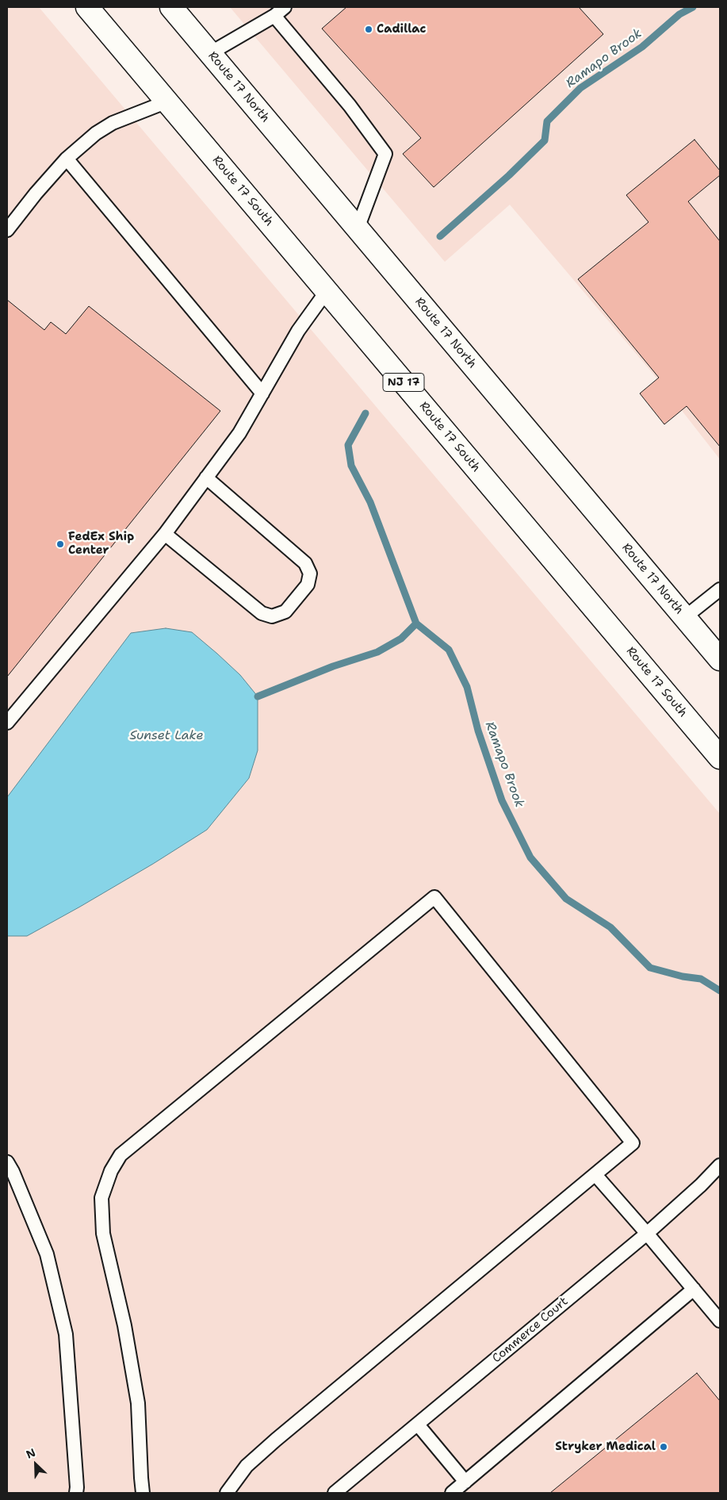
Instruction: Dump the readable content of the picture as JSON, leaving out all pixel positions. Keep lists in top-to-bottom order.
{
  "streets": {
    "highway": ["Route 17 North", "Route 17 South", "NJ 17"],
    "lane": ["Commerce Court"]
  },
  "water": ["Ramapo Brook", "Sunset Lake"],
  "places": ["Cadillac", "FedEx Ship Center", "Stryker Medical"],
  "north": "top left"
}
